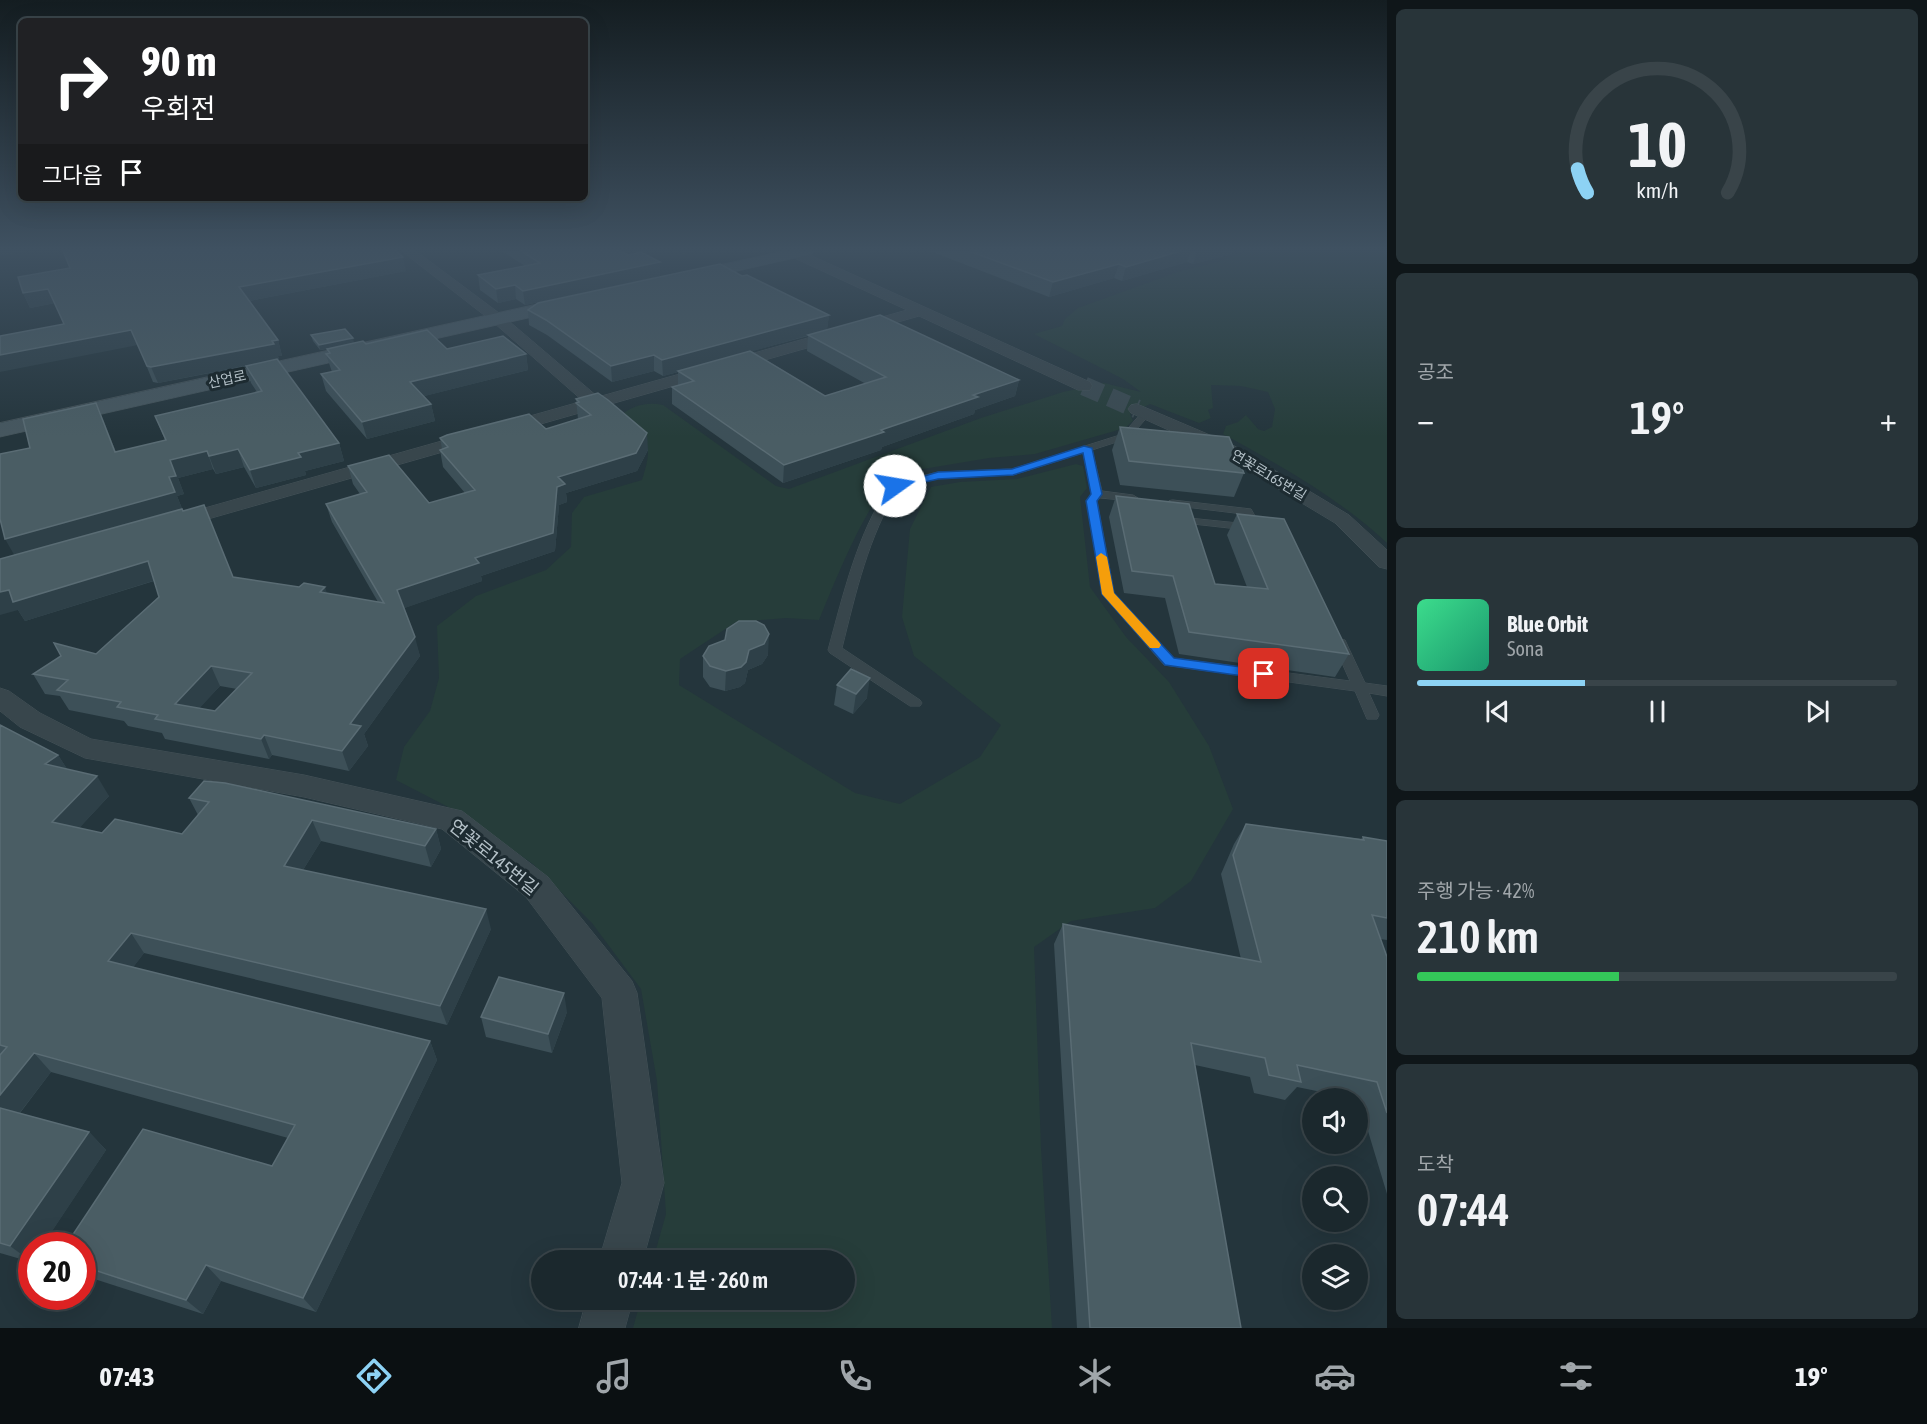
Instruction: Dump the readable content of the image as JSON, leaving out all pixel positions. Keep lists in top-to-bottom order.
{
  "streets": {
    "street": ["산업로", "연꽃로165번길", "연꽃로145번길"]
  },
  "page": {
    "turn": ["90 m", "우회전"],
    "then": "그다음",
    "tile": [
      "공조",
      ["주행 가능 · 42%", "210 km"],
      ["도착", "07:44"]
    ],
    "heat": ["−", "19°", "+"],
    "song": ["Blue Orbit", "Sona"],
    "limit": "20",
    "trip": "07:44 · 1 분 · 260 m",
    "tabs": ["07:43", "19°"],
    "gauge": ["10", "km/h"]
  }
}
